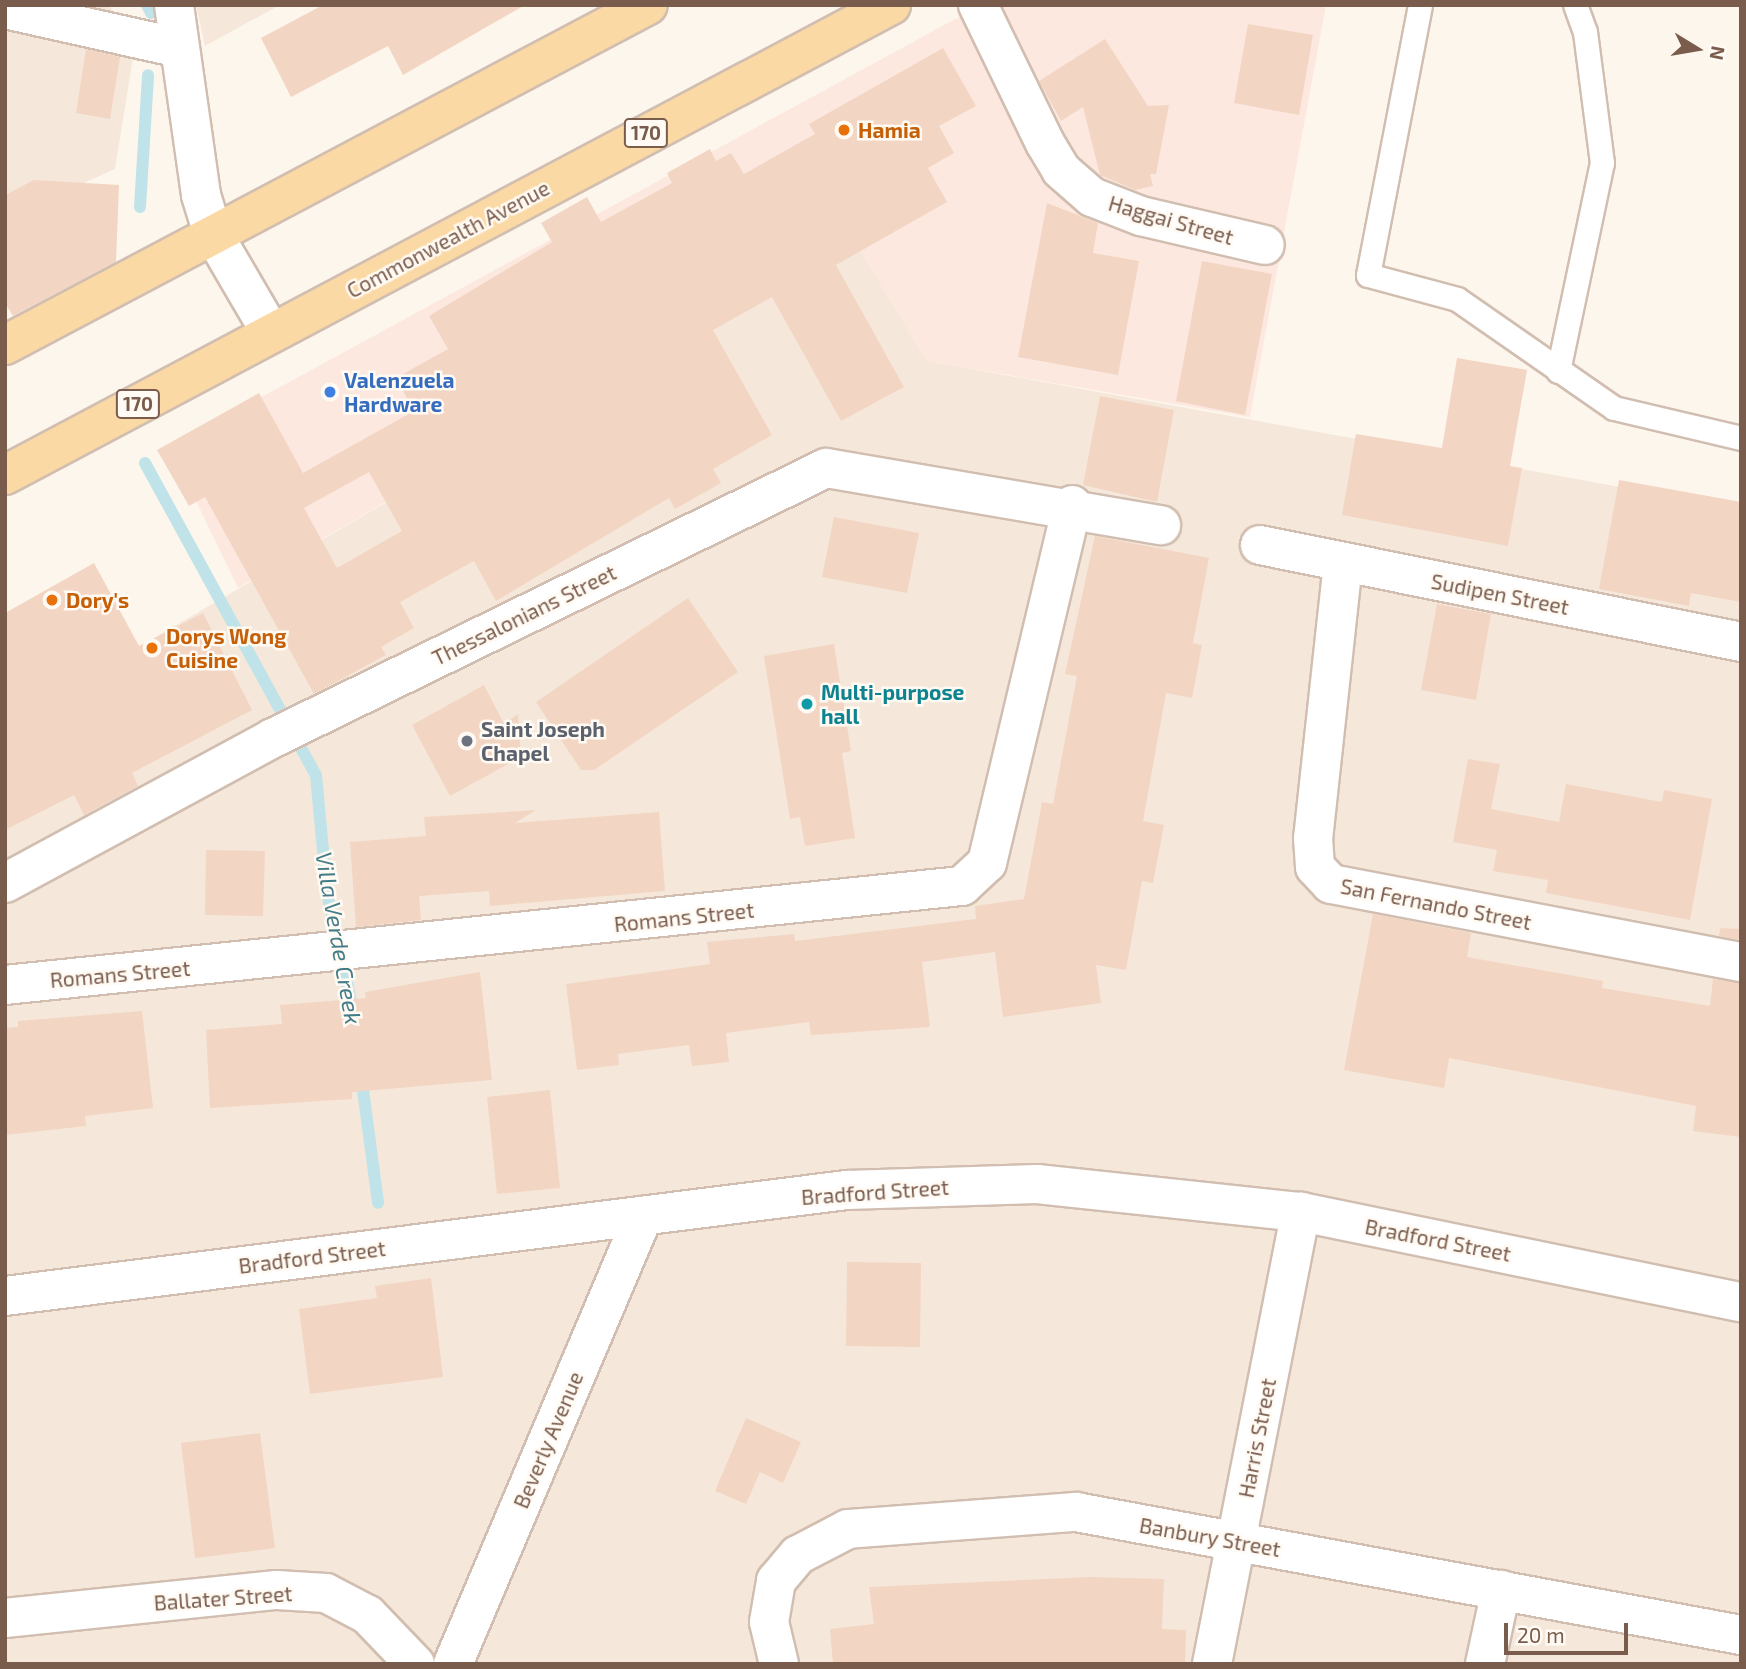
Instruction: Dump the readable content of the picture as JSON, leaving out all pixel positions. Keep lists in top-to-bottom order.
{
  "streets": {
    "main road": ["170", "Commonwealth Avenue"],
    "street": [
      "Haggai Street",
      "Sudipen Street",
      "Thessalonians Street",
      "San Fernando Street",
      "Romans Street",
      "Bradford Street",
      "Harris Street",
      "Beverly Avenue",
      "Banbury Street",
      "Ballater Street"
    ]
  },
  "crossings": [
    ["Sudipen Street", "San Fernando Street"],
    ["Thessalonians Street", "Romans Street"],
    ["Bradford Street", "Harris Street"],
    ["Bradford Street", "Beverly Avenue"],
    ["Harris Street", "Banbury Street"]
  ],
  "water": ["Villa Verde Creek"],
  "places": [
    "Hamia",
    "Valenzuela Hardware",
    "Dory's",
    "Dorys Wong Cuisine",
    "Multi-purpose hall",
    "Saint Joseph Chapel"
  ],
  "scale_bar": "20 m",
  "north": "right"
}
